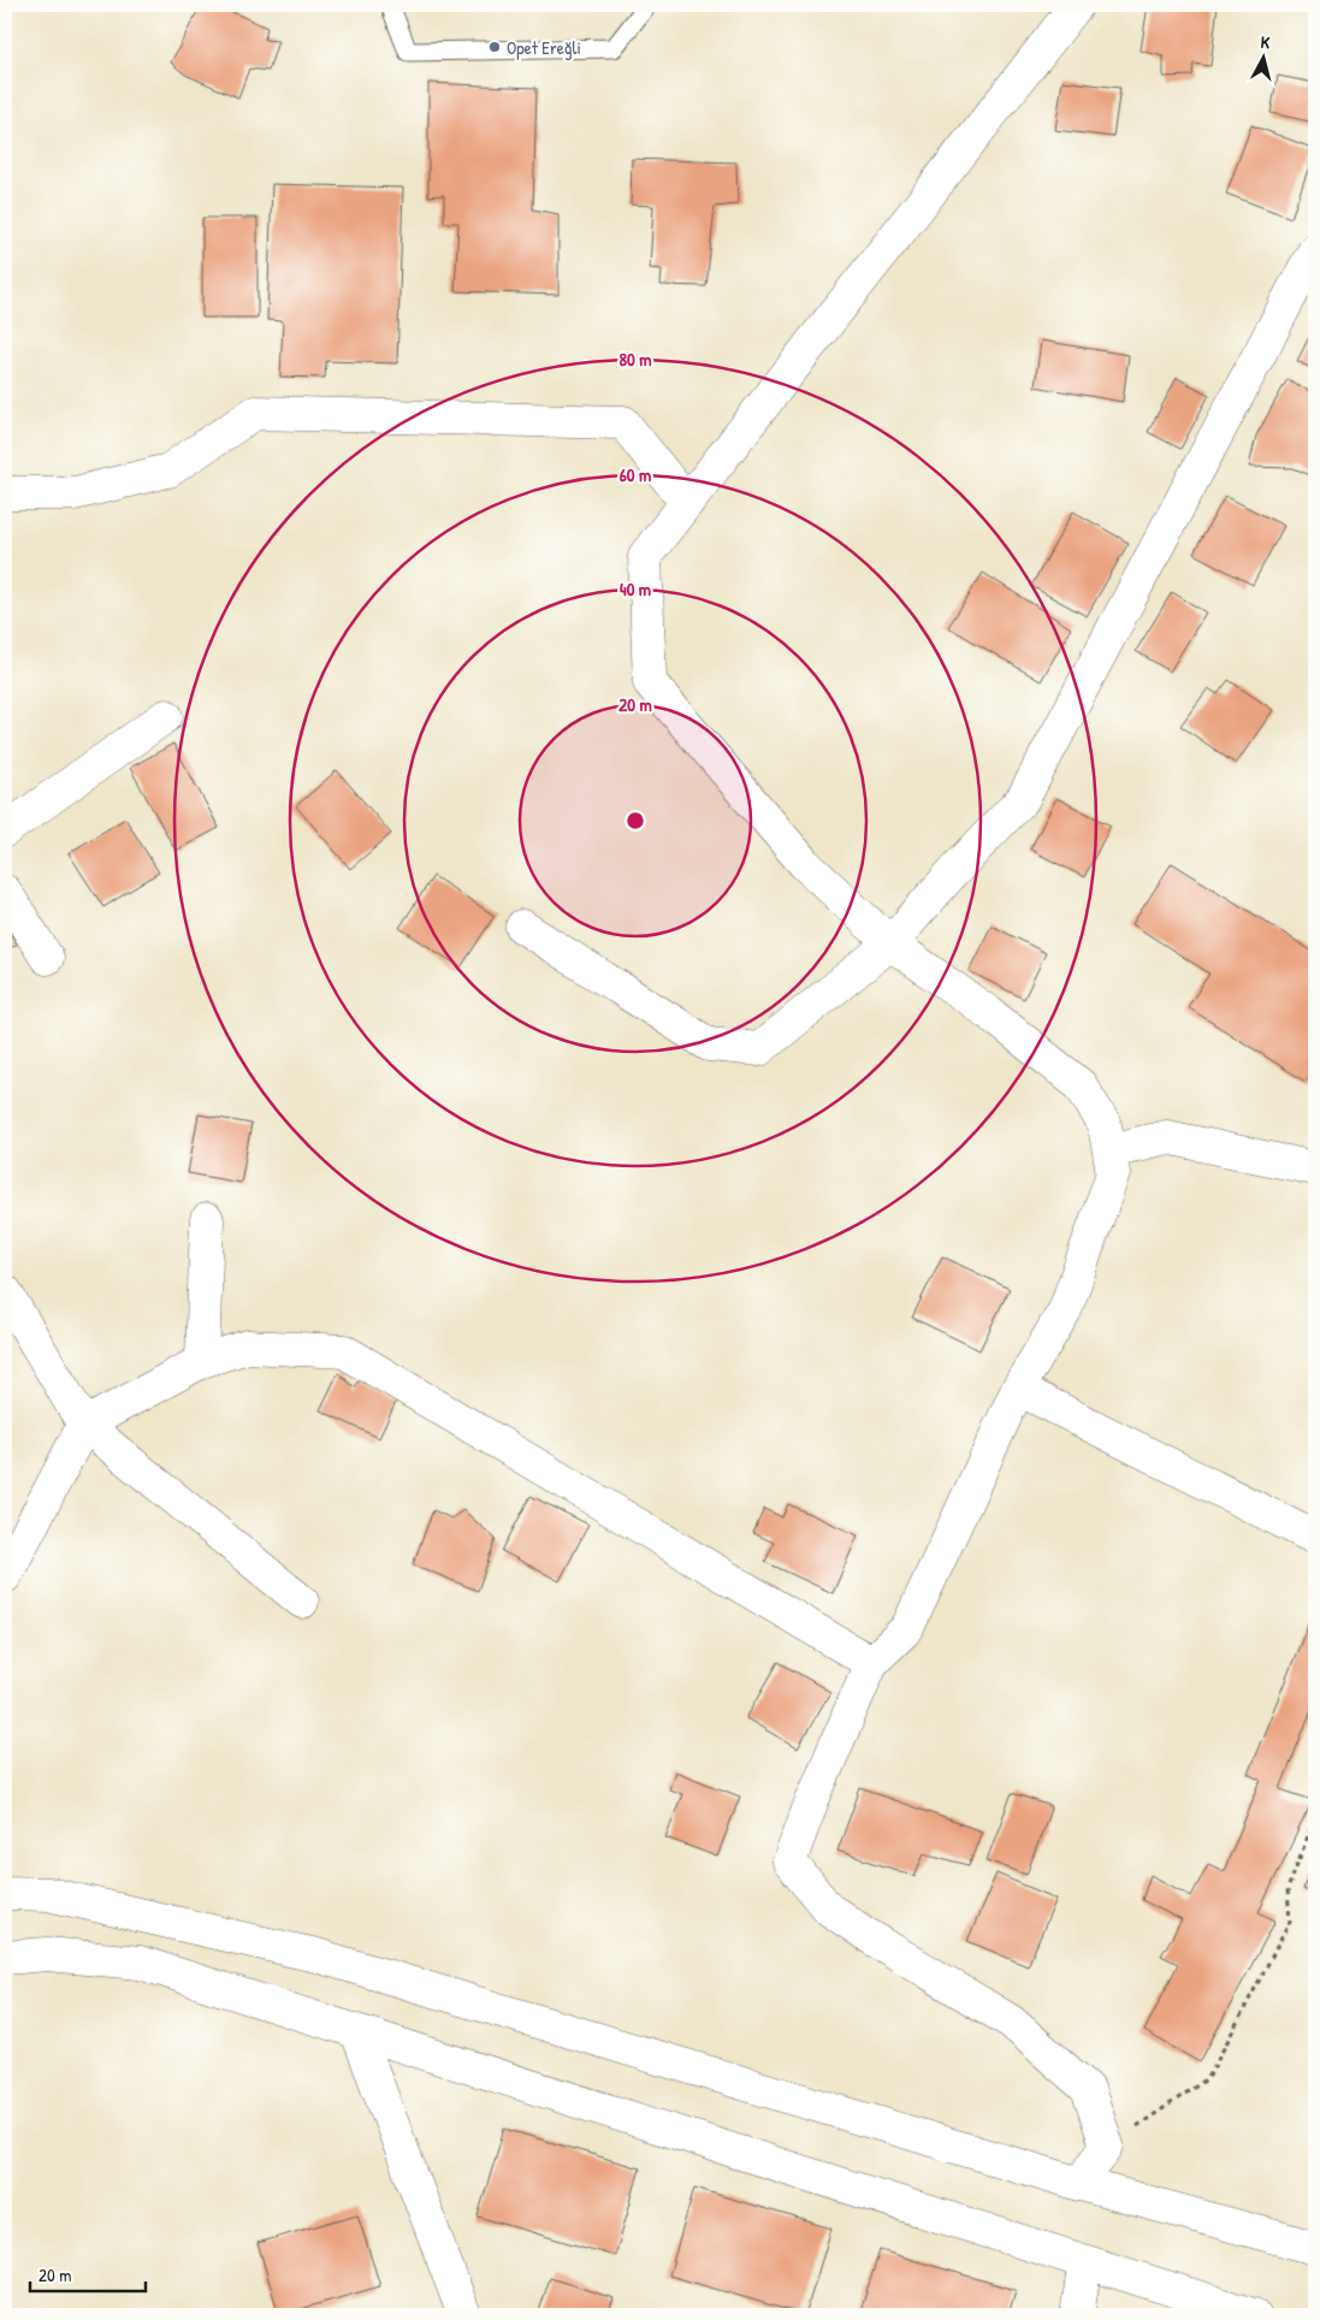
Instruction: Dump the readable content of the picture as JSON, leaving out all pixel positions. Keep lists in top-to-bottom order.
{
  "places": ["Opet Ereğli"],
  "scale_bar": "20 m",
  "north": "top",
  "rings": [
    "80 m",
    "60 m",
    "40 m",
    "20 m"
  ]
}
